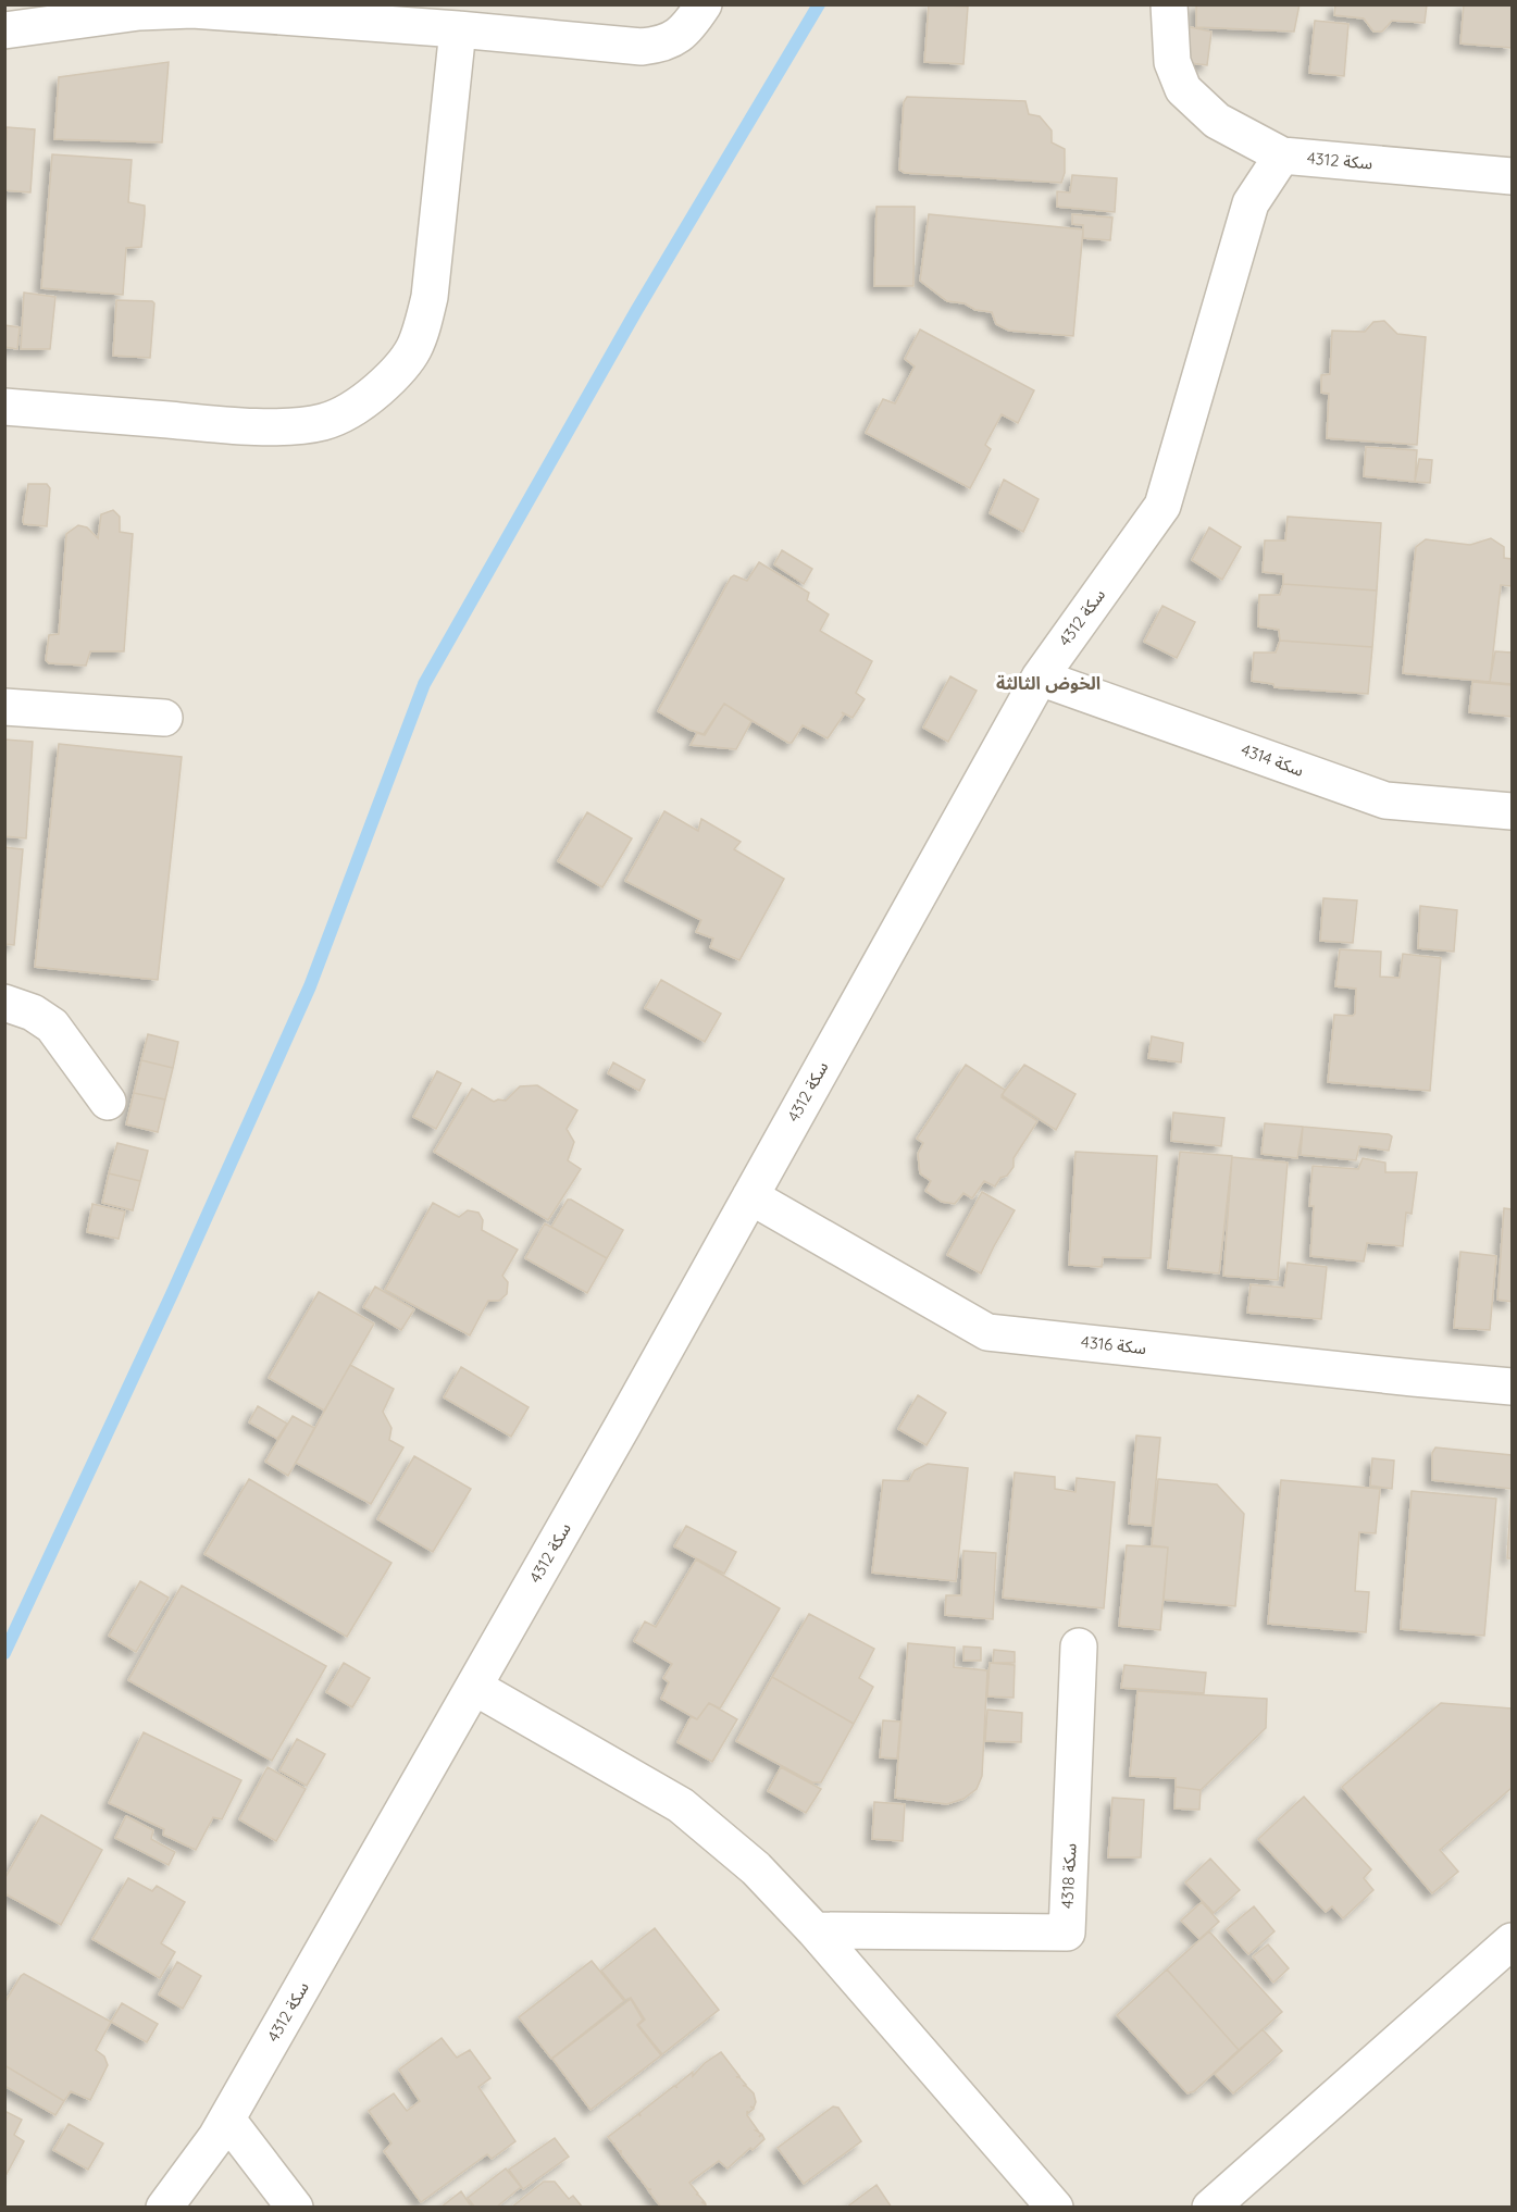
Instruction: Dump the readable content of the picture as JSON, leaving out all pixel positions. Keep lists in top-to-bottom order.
{
  "streets": {
    "street": [
      "سكة 4312",
      "سكة 4314",
      "سكة 4316",
      "سكة 4318"
    ]
  },
  "crossings": [
    ["سكة 4312", "سكة 4314"],
    ["سكة 4312", "سكة 4316"]
  ],
  "districts": ["الخوض الثالثة"]
}
